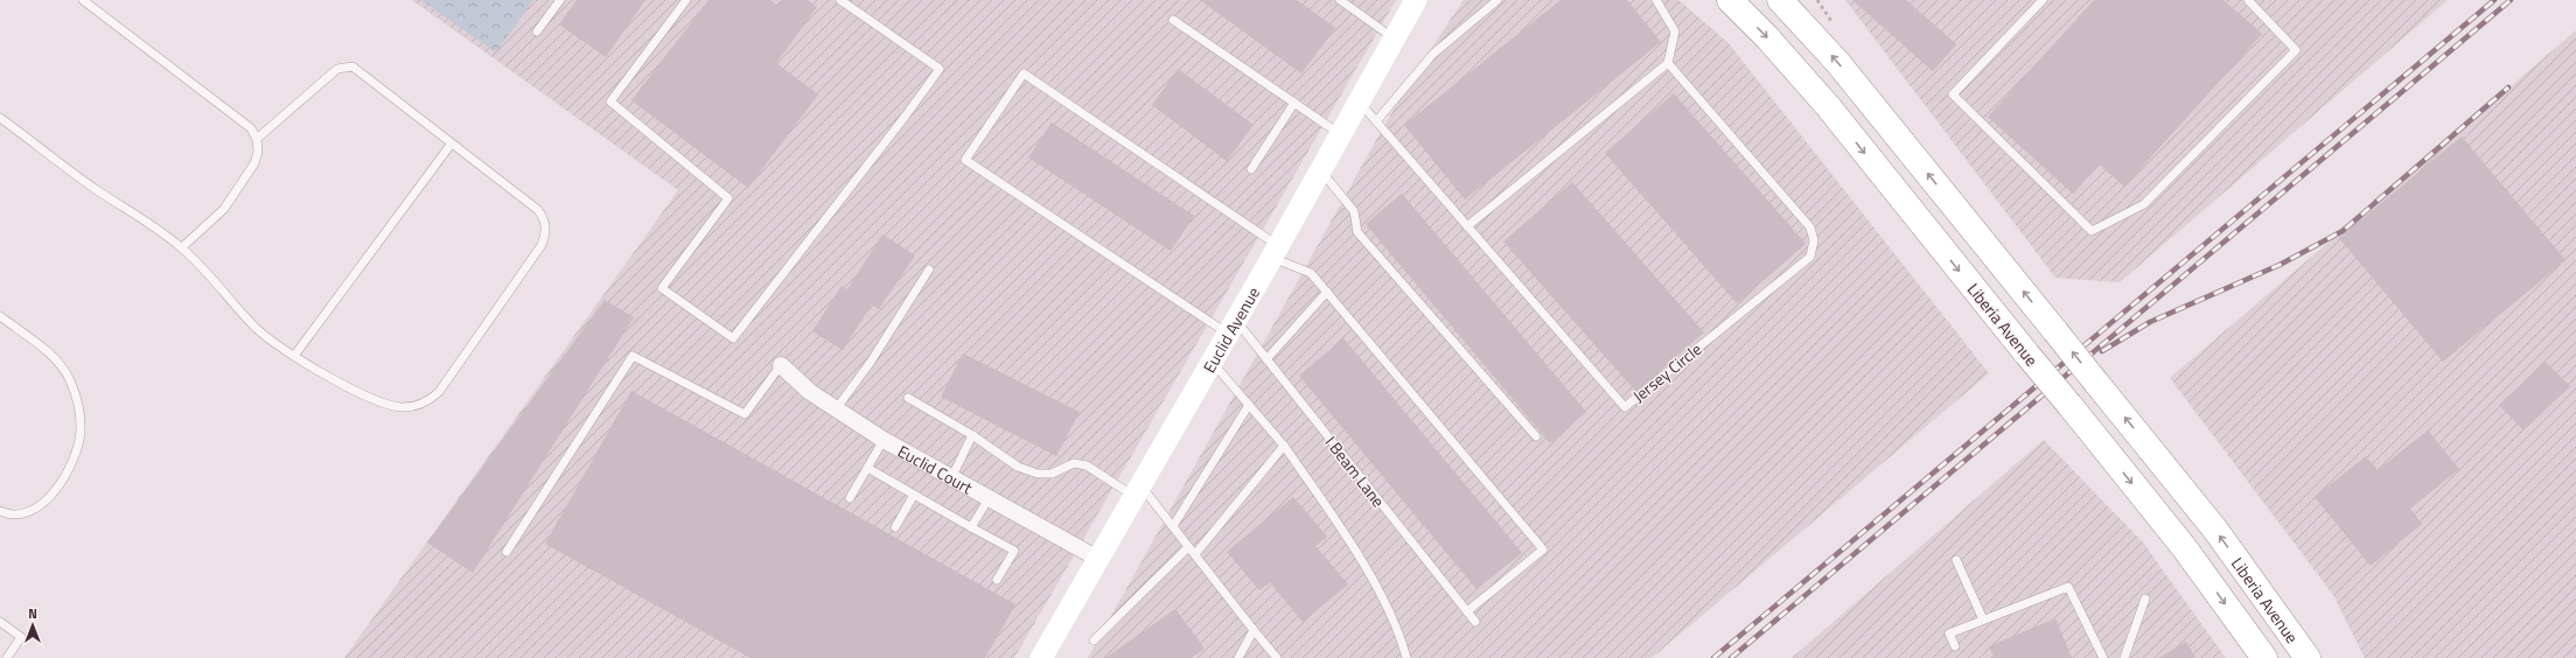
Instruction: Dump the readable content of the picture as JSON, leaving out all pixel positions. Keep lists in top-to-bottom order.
{
  "streets": {
    "highway": ["Liberia Avenue"],
    "street": ["Euclid Avenue", "Euclid Court"],
    "lane": ["Jersey Circle", "I Beam Lane"]
  },
  "crossings": [
    ["Euclid Avenue", "Jersey Circle"],
    ["Euclid Avenue", "Euclid Court"],
    ["Euclid Avenue", "I Beam Lane"]
  ],
  "north": "top"
}
